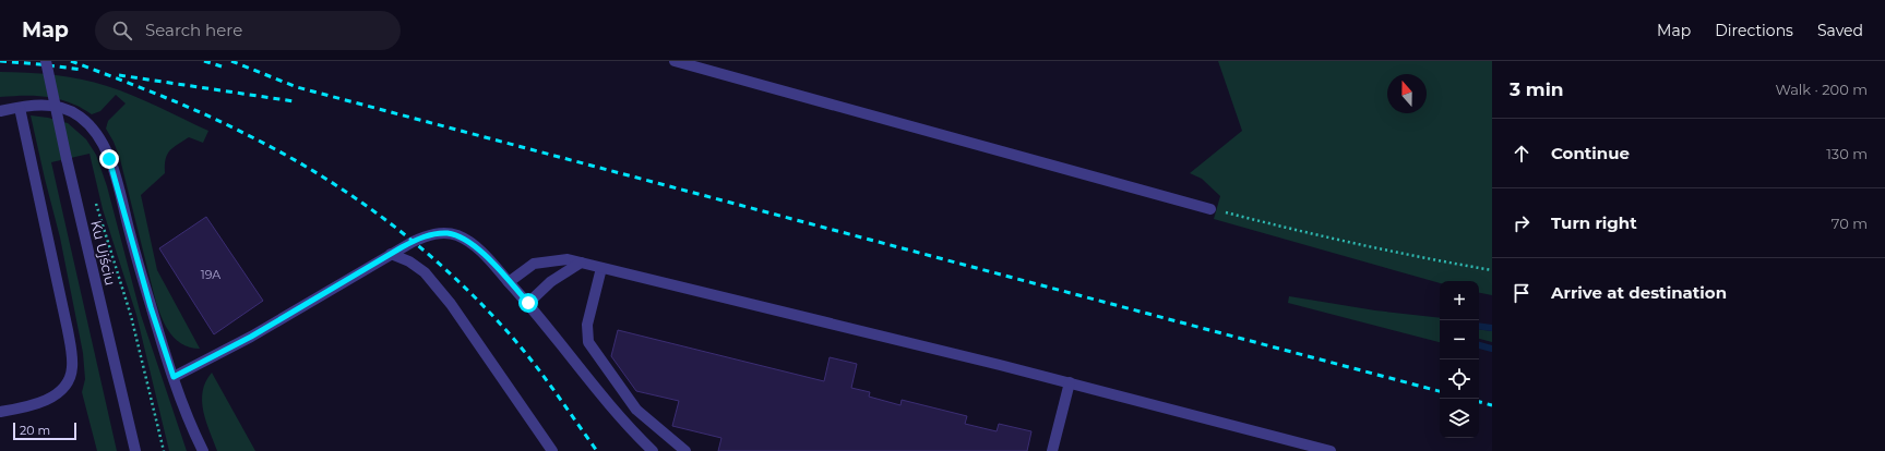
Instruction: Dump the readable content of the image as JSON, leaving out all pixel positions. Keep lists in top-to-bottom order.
{
  "streets": {
    "street": ["Ku Ujściu"]
  },
  "house_numbers": ["19A"],
  "scale_bar": "20 m",
  "north": "top",
  "page": {
    "header": "Map",
    "search": "Search here",
    "nav": ["Map", "Directions", "Saved"],
    "heading": ["3 min", "Walk · 200 m"],
    "list": [
      ["Continue", "130 m"],
      ["Turn right", "70 m"],
      "Arrive at destination"
    ],
    "map_buttons": ["+", "−"],
    "scale": "20 m"
  }
}
